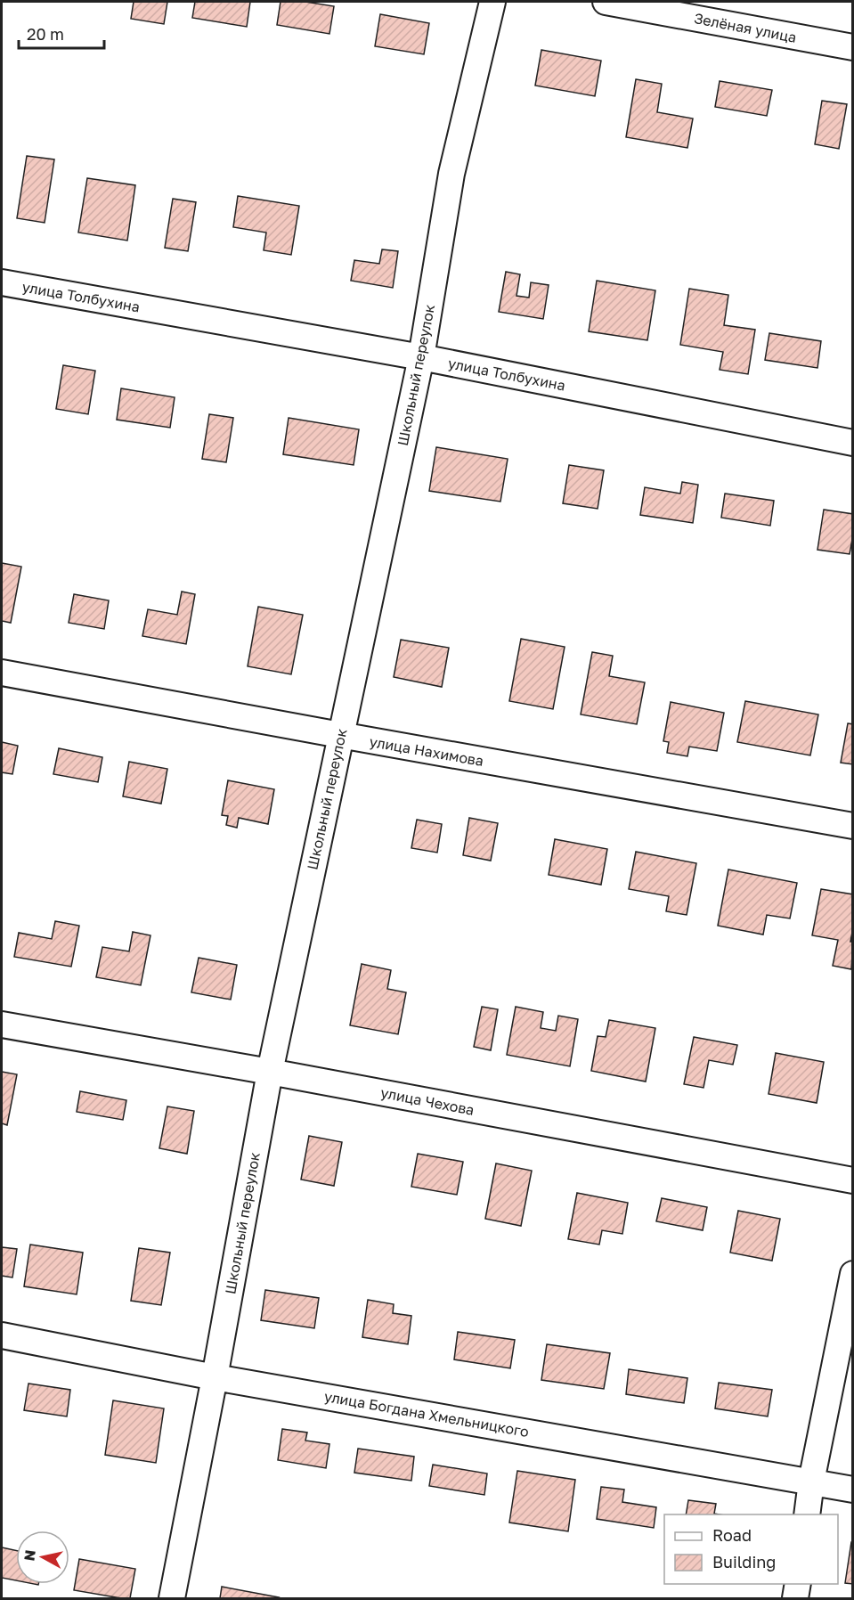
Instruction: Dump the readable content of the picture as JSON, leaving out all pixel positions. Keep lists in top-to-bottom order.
{
  "streets": {
    "street": [
      "Зелёная улица",
      "улица Толбухина",
      "Школьный переулок",
      "улица Нахимова",
      "улица Чехова",
      "улица Богдана Хмельницкого"
    ]
  },
  "crossings": [
    ["улица Толбухина", "Школьный переулок"],
    ["Школьный переулок", "улица Нахимова"],
    ["Школьный переулок", "улица Чехова"],
    ["Школьный переулок", "улица Богдана Хмельницкого"]
  ],
  "legend": ["Road", "Building"],
  "scale_bar": "20 m",
  "north": "left"
}
